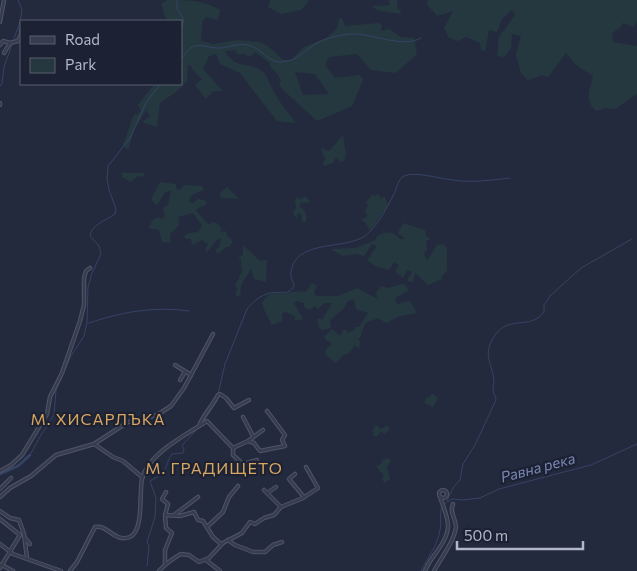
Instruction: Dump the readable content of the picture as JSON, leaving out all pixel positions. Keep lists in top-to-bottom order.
{
  "districts": ["М. ХИСАРЛЪКА", "М. ГРАДИЩЕТО"],
  "water": ["Равна река"],
  "legend": ["Road", "Park"],
  "scale_bar": "500 m"
}
